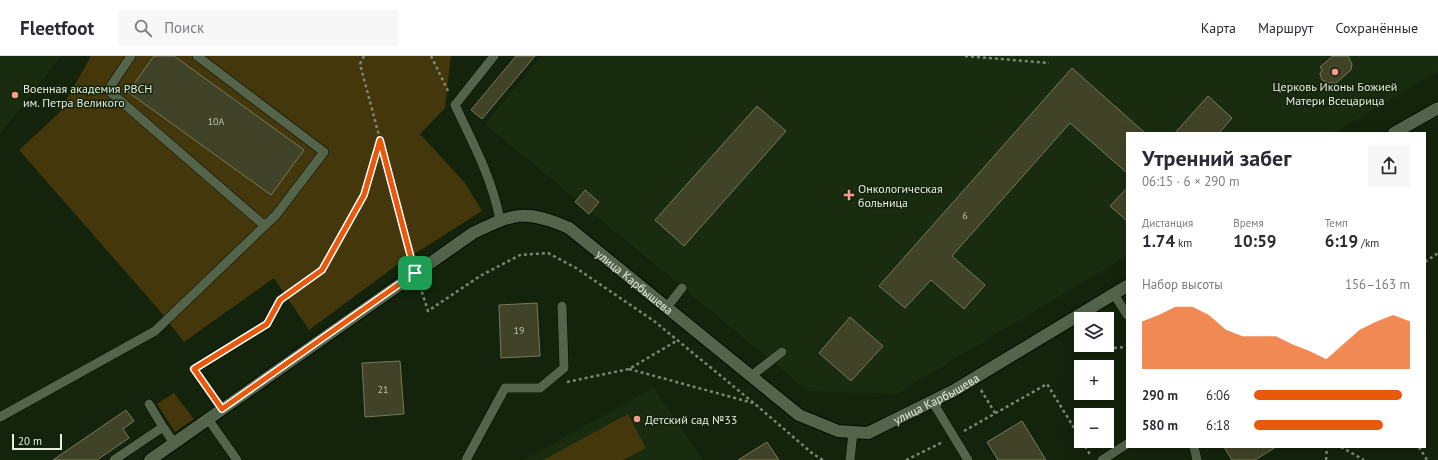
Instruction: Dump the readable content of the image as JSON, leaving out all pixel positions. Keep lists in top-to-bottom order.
{
  "streets": {
    "street": ["улица Карбышева"]
  },
  "places": {
    "other": ["Церковь Иконы Божией Матери Всецарица", "Военная академия РВСН им. Петра Великого", "Детский сад №33"],
    "health": ["Онкологическая больница"]
  },
  "house_numbers": [
    "10А",
    "6",
    "19",
    "21"
  ],
  "scale_bar": "20 m",
  "page": {
    "header": "Fleetfoot",
    "search": "Поиск",
    "nav": ["Карта", "Маршрут", "Сохранённые"],
    "heading": ["Утренний забег", "06:15 · 6 × 290 m"],
    "stats": [
      ["Дистанция", "1.74 km"],
      ["Время", "10:59"],
      ["Темп", "6:19 /km"]
    ],
    "chart": ["Набор высоты", "156–163 m"],
    "map_buttons": ["+", "−"],
    "list": [
      {
        "name": "290 m",
        "note": "6:06"
      },
      {
        "name": "580 m",
        "note": "6:18"
      }
    ],
    "scale": "20 m"
  }
}
